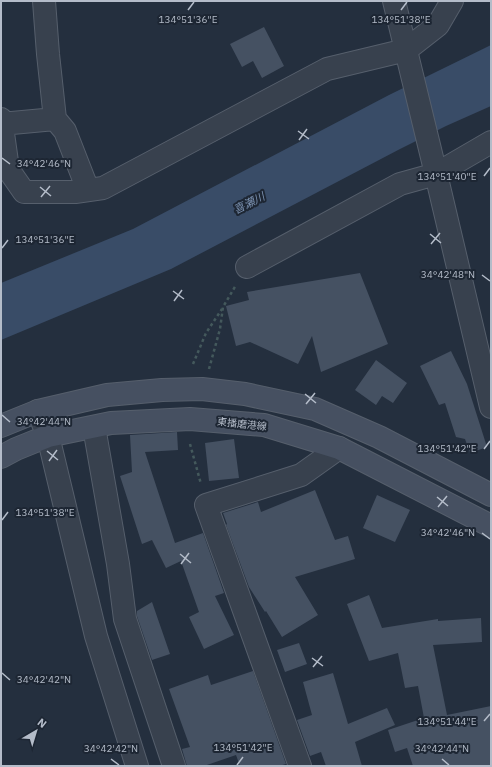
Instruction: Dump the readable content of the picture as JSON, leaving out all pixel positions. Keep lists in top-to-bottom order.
{
  "streets": {
    "main road": ["東播磨港線"]
  },
  "water": ["喜瀬川"],
  "north": "top right",
  "coordinates": [
    "134°51'36\"E",
    "134°51'38\"E",
    "34°42'46\"N",
    "134°51'40\"E",
    "34°42'48\"N",
    "34°42'44\"N",
    "134°51'42\"E",
    "34°42'42\"N",
    "134°51'44\"E"
  ]
}
